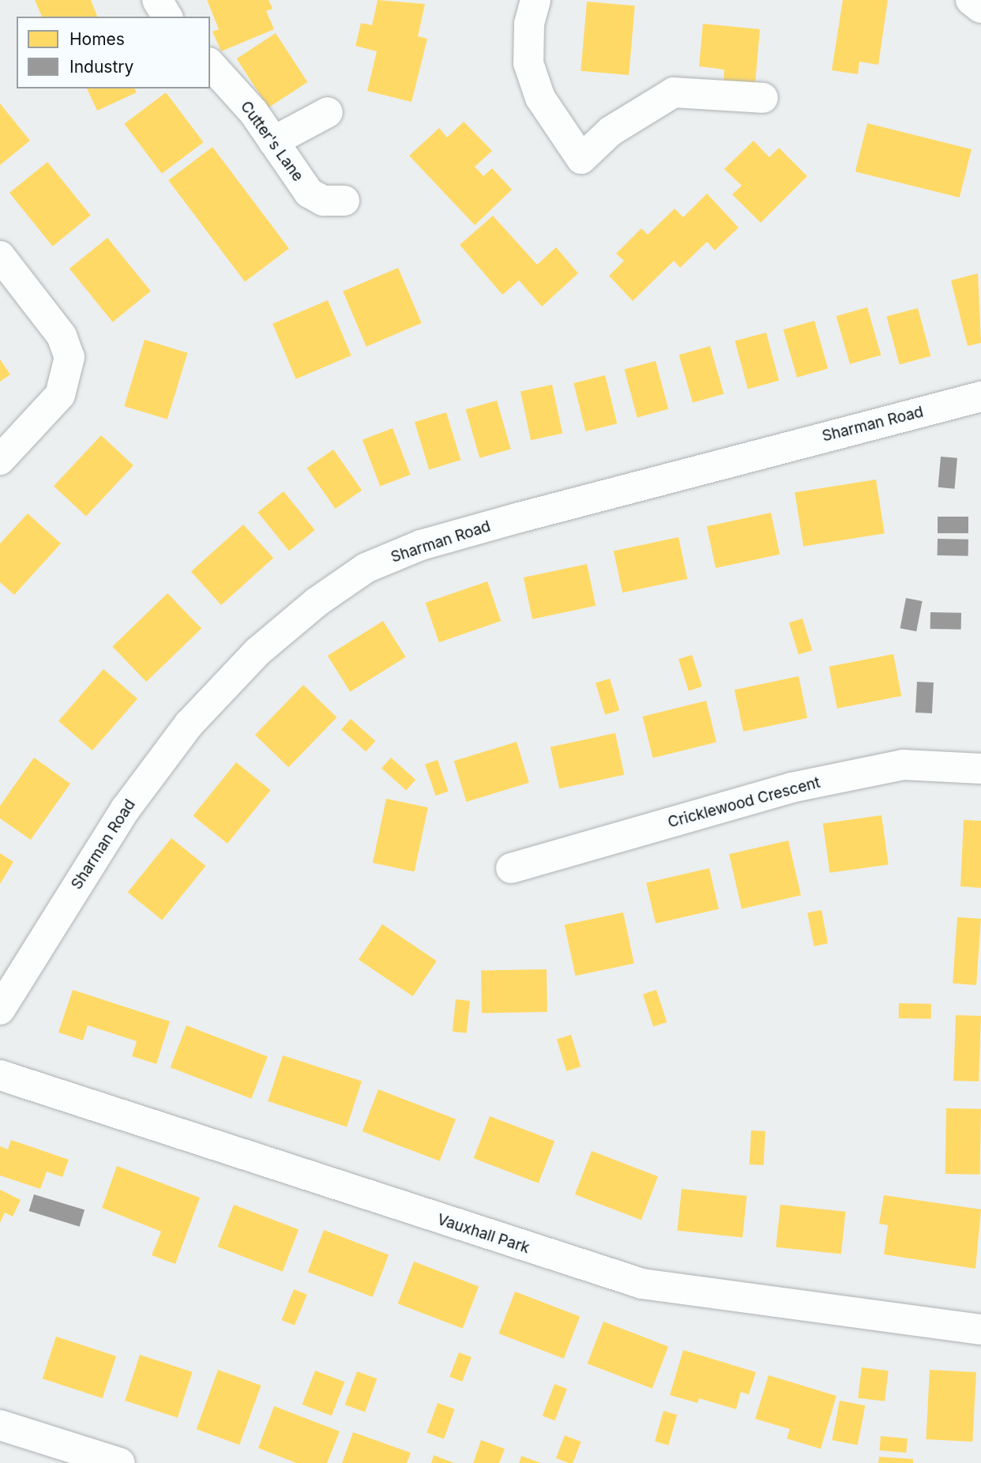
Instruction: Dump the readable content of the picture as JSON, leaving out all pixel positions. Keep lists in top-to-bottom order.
{
  "streets": {
    "street": [
      "Cutter's Lane",
      "Sharman Road",
      "Cricklewood Crescent",
      "Vauxhall Park"
    ]
  },
  "legend": ["Homes", "Industry"]
}
